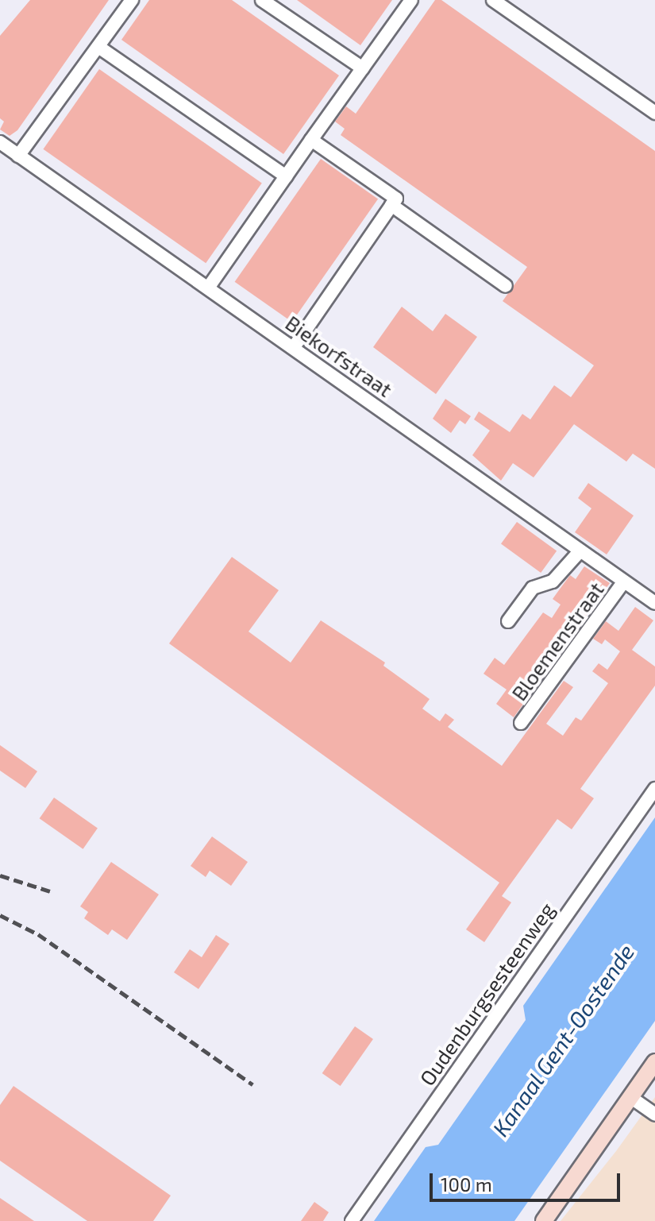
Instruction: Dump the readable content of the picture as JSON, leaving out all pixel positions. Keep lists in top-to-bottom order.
{
  "streets": {
    "street": ["Biekorfstraat", "Bloemenstraat", "Oudenburgsesteenweg"]
  },
  "crossings": [
    ["Biekorfstraat", "Bloemenstraat"]
  ],
  "water": ["Kanaal Gent-Oostende"],
  "scale_bar": "100 m"
}
